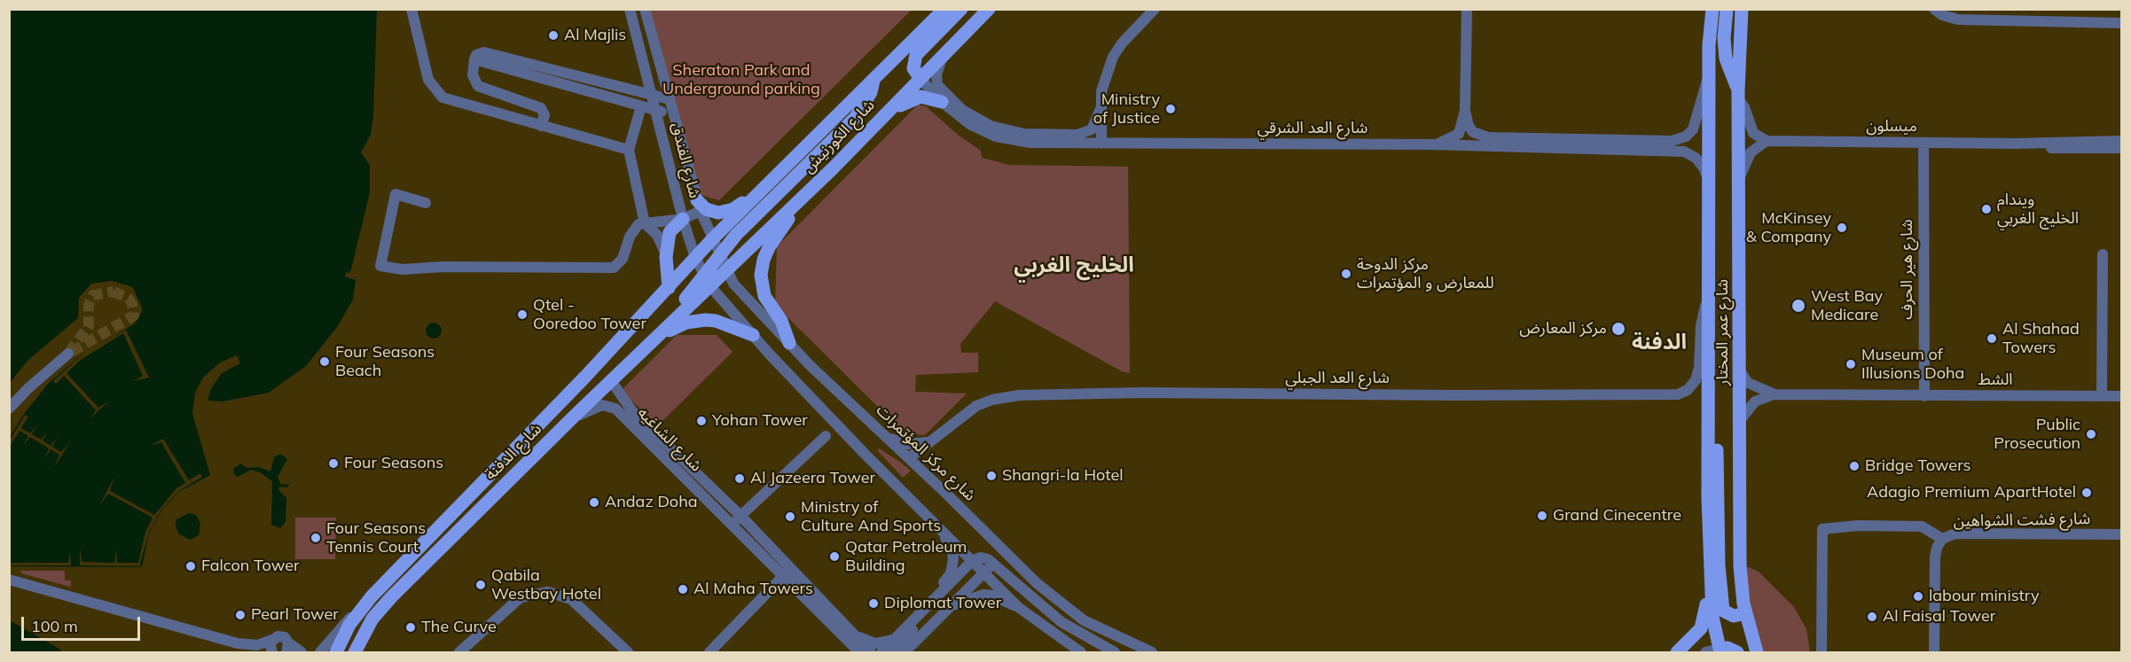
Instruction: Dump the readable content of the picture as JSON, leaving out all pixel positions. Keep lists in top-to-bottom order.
{
  "streets": {
    "main road": ["شارع الكورنيش", "شارع عمر المختار", "شارع الدفنة"],
    "street": [
      "ميسلون",
      "شارع العد الشرقي",
      "شارع الفندق",
      "شارع هير الحرف",
      "شارع العد الجبلي",
      "الشط",
      "شارع الشاغيه",
      "شارع مركز المؤتمرات",
      "شارع فشت الشواهين"
    ]
  },
  "crossings": [
    ["ميسلون", "شارع هير الحرف"],
    ["شارع العد الشرقي", "شارع الكورنيش"],
    ["شارع العد الشرقي", "شارع عمر المختار"],
    ["شارع الكورنيش", "شارع الفندق"],
    ["شارع الكورنيش", "شارع الدفنة"],
    ["شارع الكورنيش", "شارع مركز المؤتمرات"],
    ["شارع الفندق", "شارع الدفنة"],
    ["شارع الفندق", "شارع مركز المؤتمرات"],
    ["شارع هير الحرف", "الشط"],
    ["شارع عمر المختار", "شارع العد الجبلي"],
    ["شارع عمر المختار", "الشط"],
    ["شارع العد الجبلي", "شارع مركز المؤتمرات"],
    ["شارع الشاغيه", "شارع الدفنة"]
  ],
  "districts": ["الخليج الغربي", "الدفنة"],
  "parks": ["Sheraton Park and Underground parking"],
  "places": [
    "Al Majlis",
    "Ministry of Justice",
    "ويندام الخليج الغربي",
    "McKinsey & Company",
    "مركز الدوحة للمعارض و المؤتمرات",
    "West Bay Medicare",
    "Qtel - Ooredoo Tower",
    "مركز المعارض",
    "Al Shahad Towers",
    "Four Seasons Beach",
    "Museum of Illusions Doha",
    "Yohan Tower",
    "Public Prosecution",
    "Four Seasons",
    "Bridge Towers",
    "Shangri-la Hotel",
    "Al Jazeera Tower",
    "Adagio Premium ApartHotel",
    "Andaz Doha",
    "Grand Cinecentre",
    "Ministry of Culture And Sports",
    "Four Seasons Tennis Court",
    "Qatar Petroleum Building",
    "Falcon Tower",
    "Qabila Westbay Hotel",
    "Al Maha Towers",
    "labour ministry",
    "Diplomat Tower",
    "Pearl Tower",
    "Al Faisal Tower",
    "The Curve"
  ],
  "scale_bar": "100 m"
}
